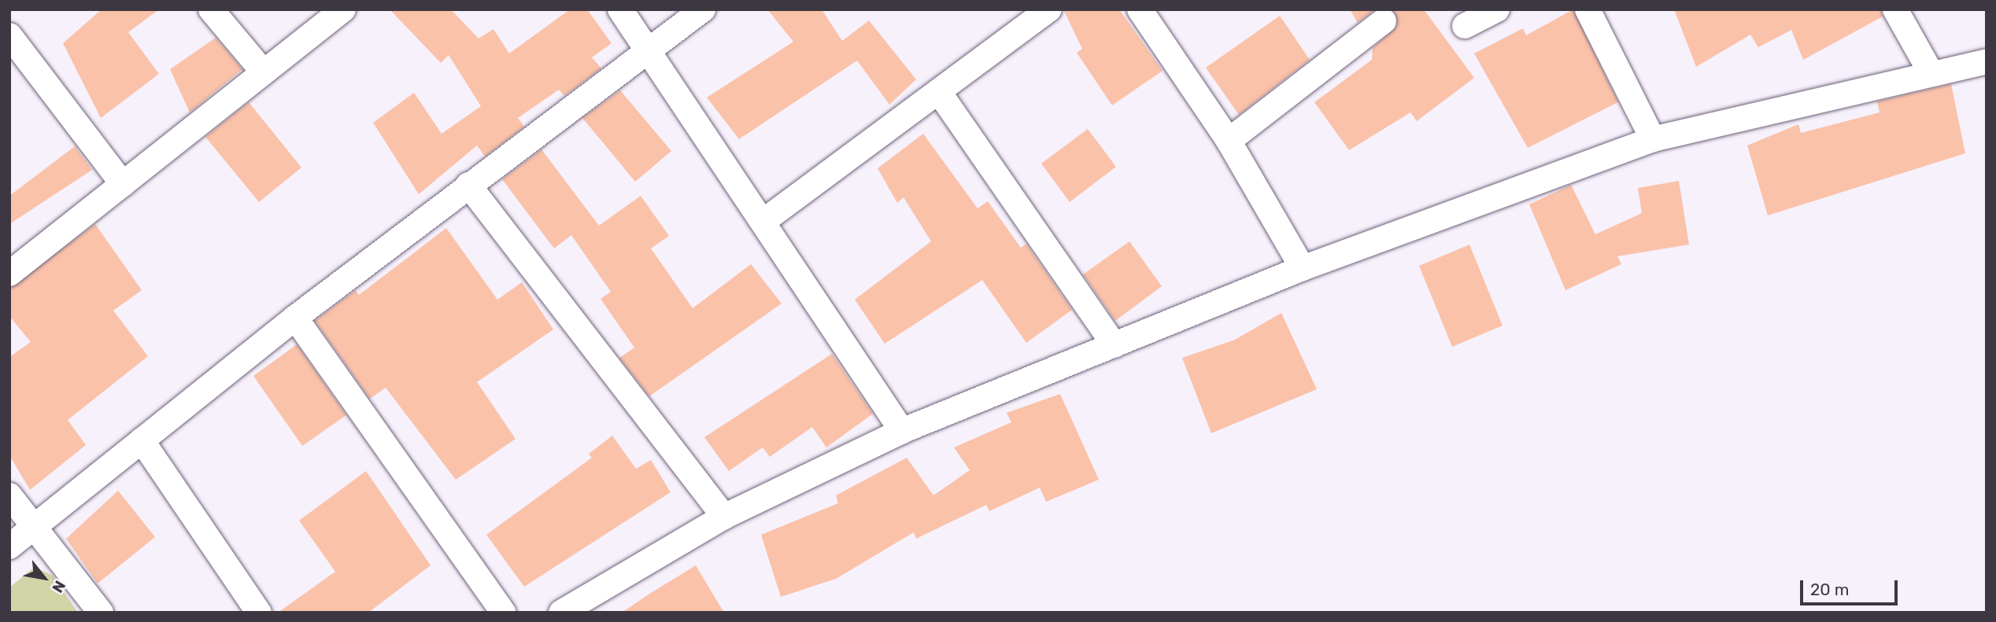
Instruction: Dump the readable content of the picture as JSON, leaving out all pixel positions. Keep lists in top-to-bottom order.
{
  "scale_bar": "20 m",
  "north": "bottom right"
}
